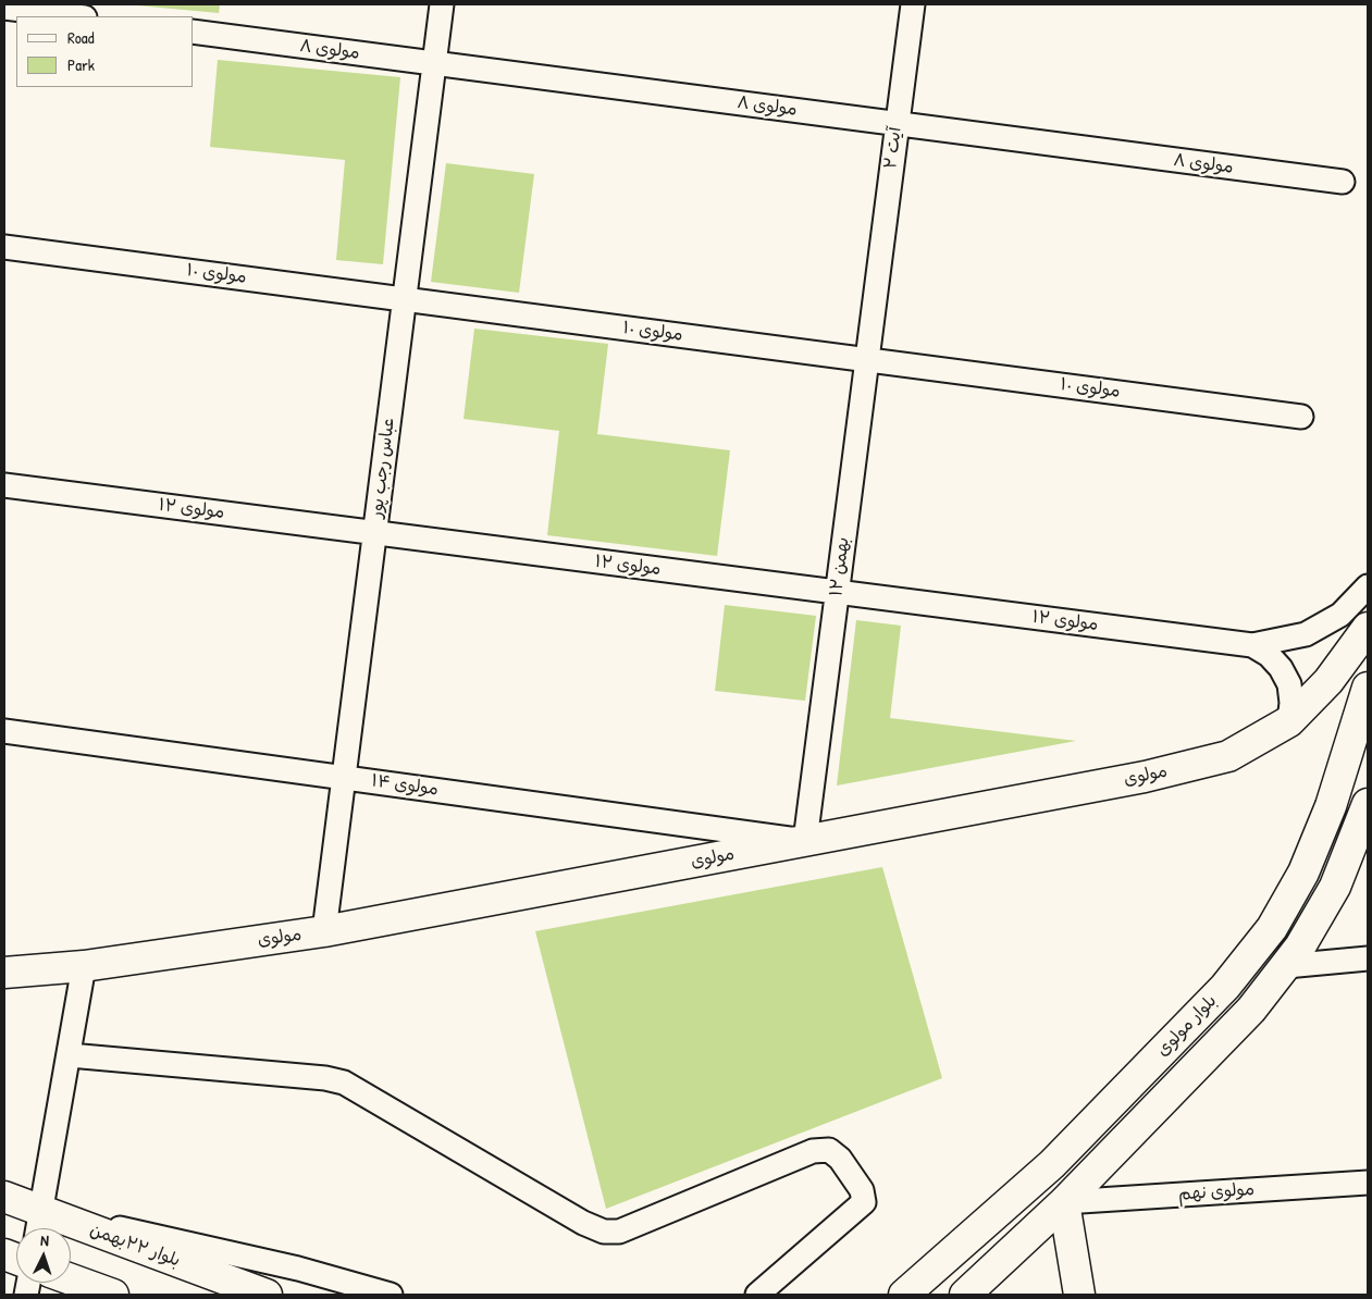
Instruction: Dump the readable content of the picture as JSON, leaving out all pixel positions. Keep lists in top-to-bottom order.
{
  "streets": {
    "main road": ["مولوی", "بلوار مولوی", "بلوار ۲۲بهمن"],
    "street": [
      "مولوی ۸",
      "آیت ۲",
      "مولوی ۱۰",
      "عباس رجب پور",
      "مولوی ۱۲",
      "بهمن ۱۲",
      "مولوی ۱۴",
      "مولوی نهم"
    ]
  },
  "crossings": [
    ["مولوی ۸", "آیت ۲"],
    ["مولوی ۸", "عباس رجب پور"],
    ["آیت ۲", "بهمن ۱۲"],
    ["مولوی ۱۰", "عباس رجب پور"],
    ["مولوی ۱۰", "بهمن ۱۲"],
    ["عباس رجب پور", "مولوی ۱۲"],
    ["عباس رجب پور", "مولوی"],
    ["عباس رجب پور", "مولوی ۱۴"],
    ["مولوی ۱۲", "بهمن ۱۲"],
    ["بهمن ۱۲", "مولوی"],
    ["بهمن ۱۲", "مولوی ۱۴"],
    ["مولوی", "مولوی ۱۴"],
    ["بلوار مولوی", "مولوی نهم"]
  ],
  "legend": ["Road", "Park"],
  "north": "top"
}
